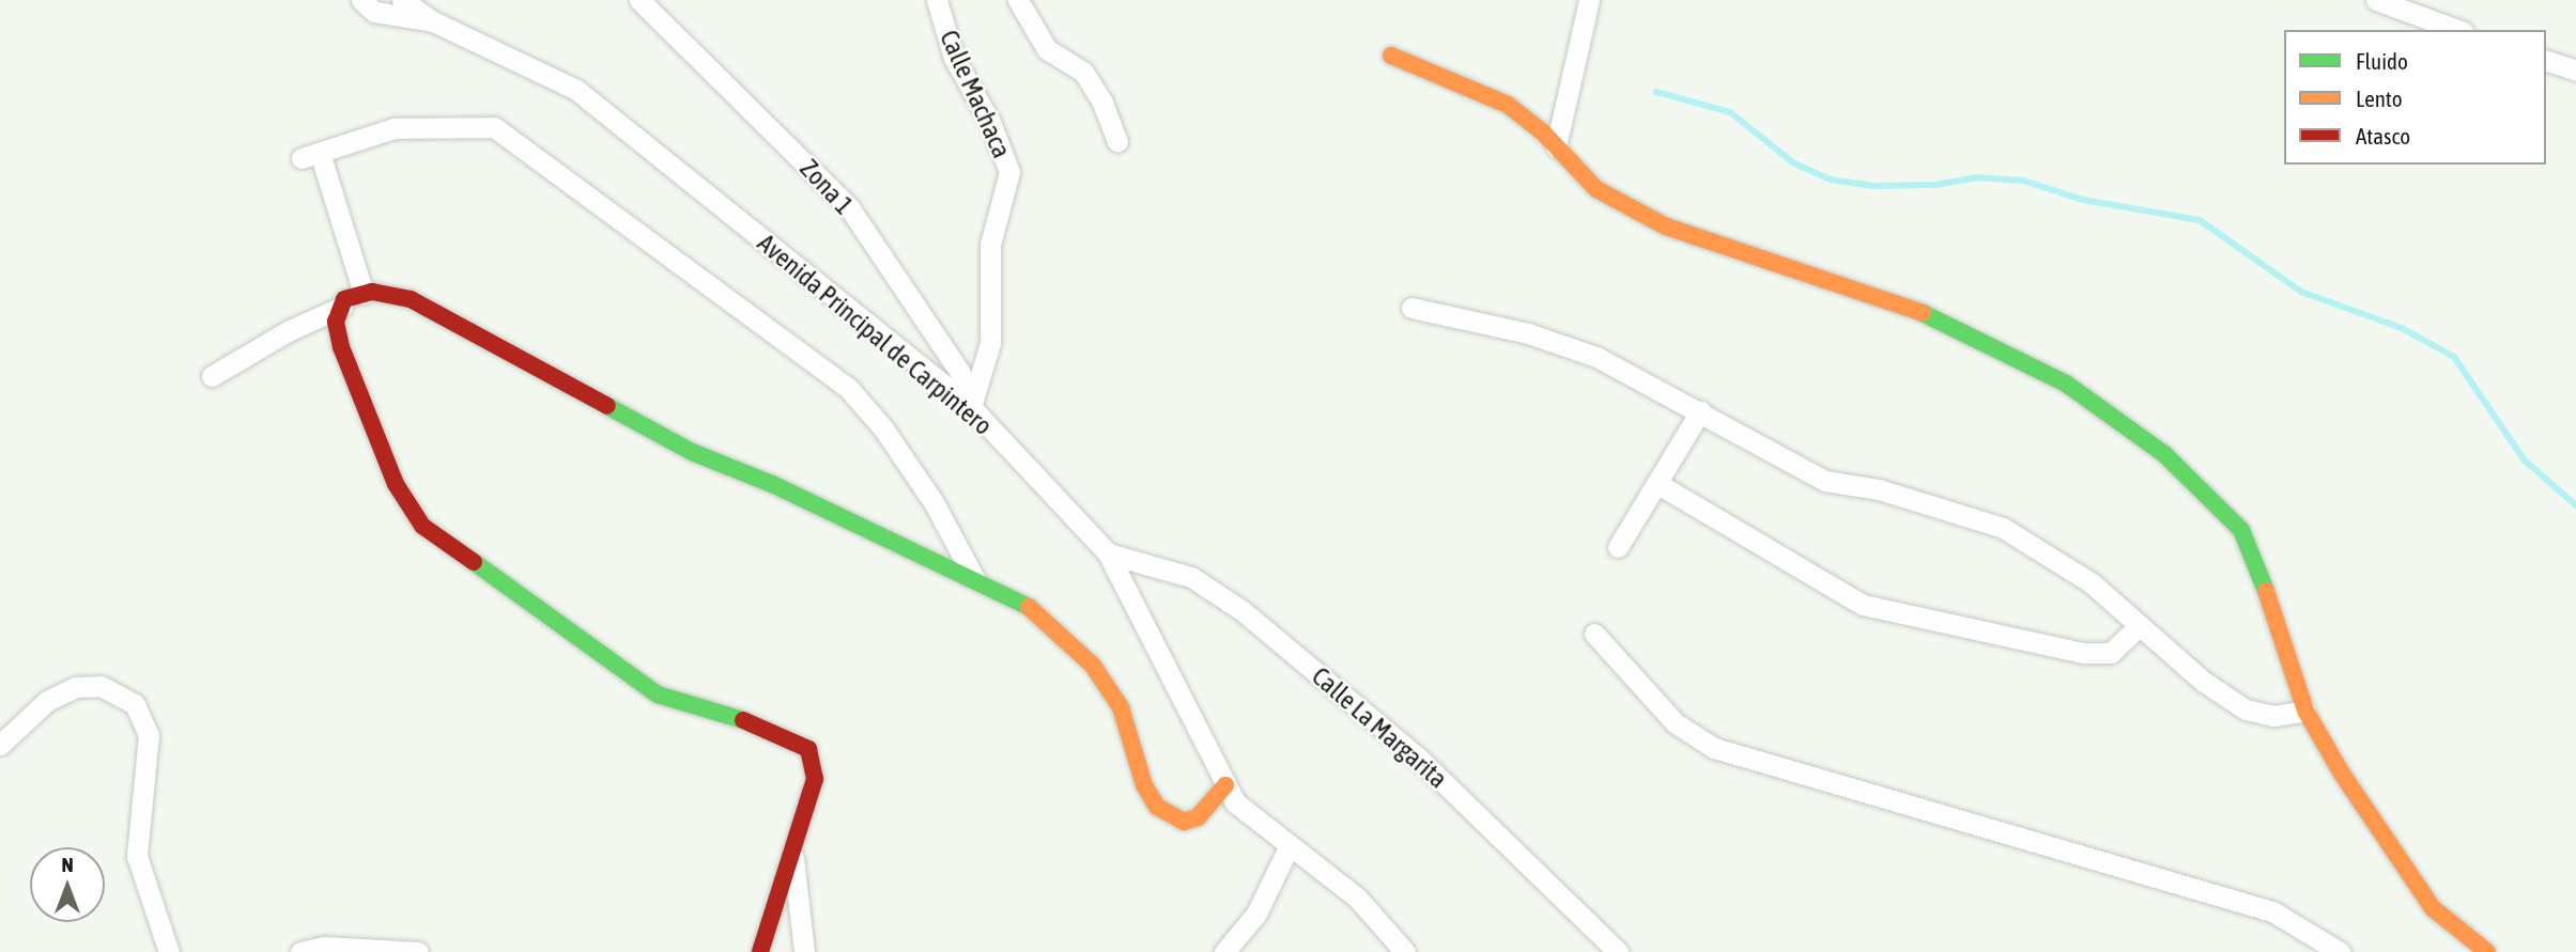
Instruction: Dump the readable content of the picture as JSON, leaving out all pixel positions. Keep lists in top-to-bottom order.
{
  "streets": {
    "street": [
      "Calle Machaca",
      "Zona 1",
      "Avenida Principal de Carpintero",
      "Calle La Margarita"
    ]
  },
  "crossings": [
    ["Calle Machaca", "Zona 1"],
    ["Calle Machaca", "Avenida Principal de Carpintero"],
    ["Zona 1", "Avenida Principal de Carpintero"],
    ["Avenida Principal de Carpintero", "Calle La Margarita"]
  ],
  "legend": ["Fluido", "Lento", "Atasco"],
  "north": "top"
}
